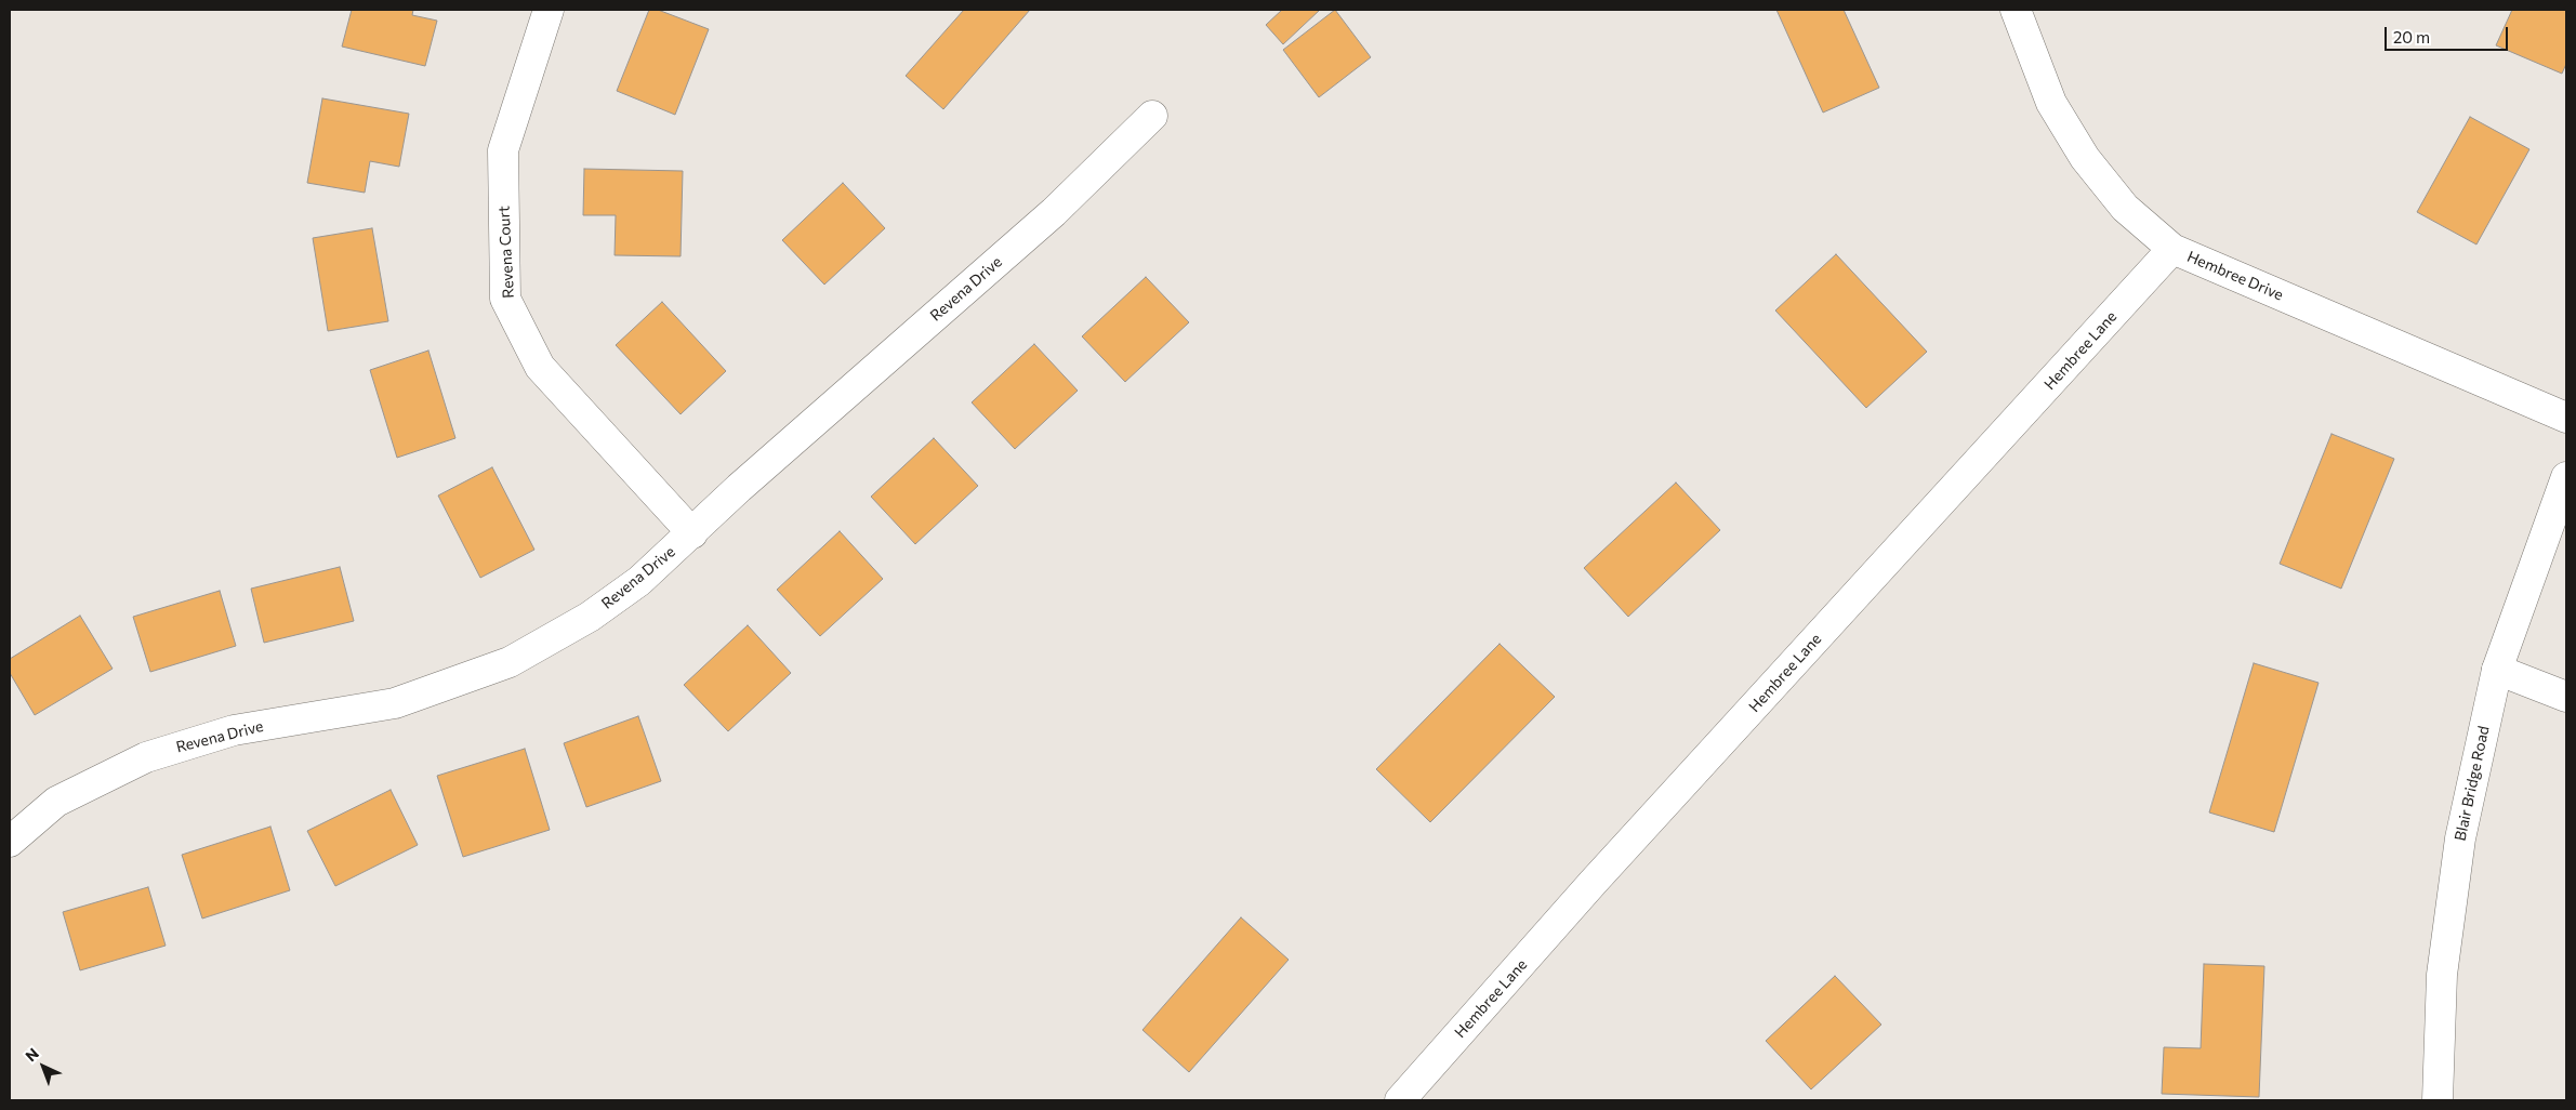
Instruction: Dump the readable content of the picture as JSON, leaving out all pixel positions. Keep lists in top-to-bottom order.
{
  "streets": {
    "street": [
      "Revena Court",
      "Hembree Drive",
      "Revena Drive",
      "Hembree Lane",
      "Blair Bridge Road"
    ]
  },
  "crossings": [
    ["Revena Court", "Revena Drive"],
    ["Hembree Drive", "Hembree Lane"]
  ],
  "scale_bar": "20 m",
  "north": "top left"
}
